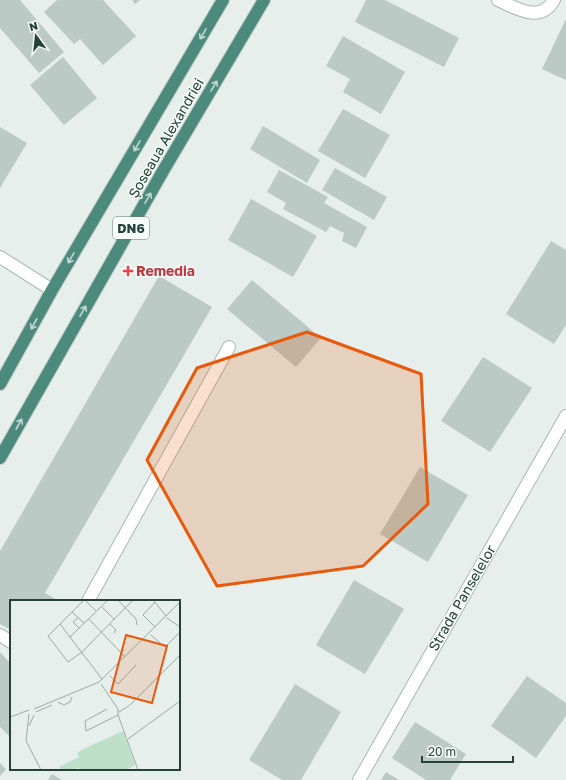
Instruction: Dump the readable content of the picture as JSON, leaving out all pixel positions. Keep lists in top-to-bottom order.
{
  "streets": {
    "highway": ["Șoseaua Alexandriei", "DN6"],
    "street": ["Strada Panselelor"]
  },
  "places": {
    "health": ["Remedia"]
  },
  "scale_bar": "20 m",
  "north": "top"
}
